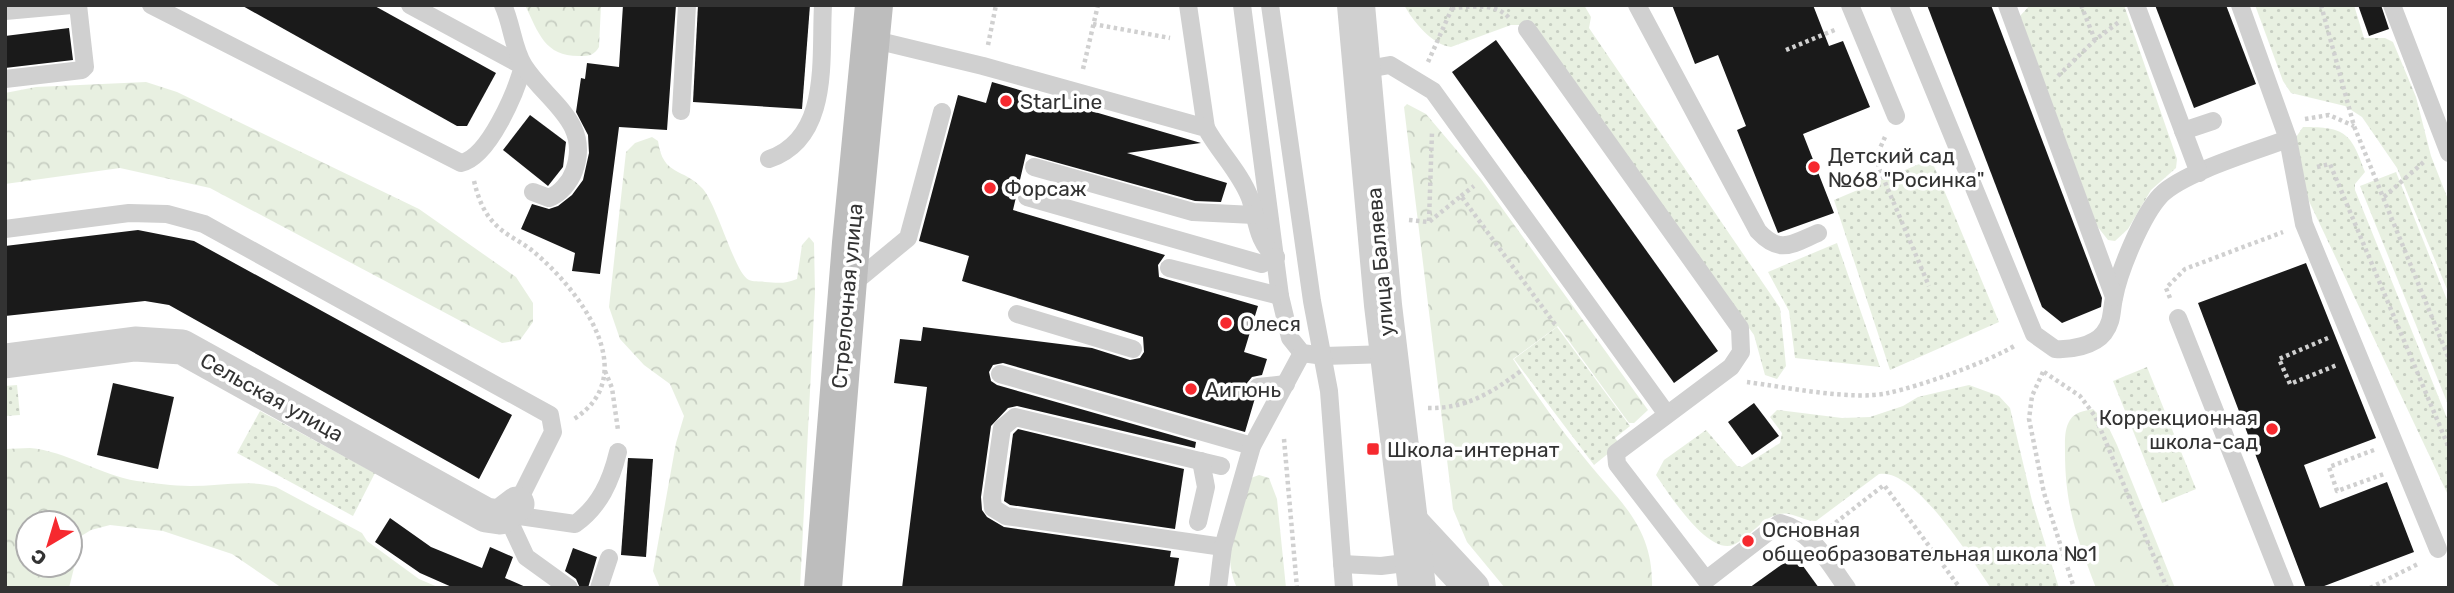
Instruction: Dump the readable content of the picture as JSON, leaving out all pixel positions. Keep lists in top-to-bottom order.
{
  "streets": {
    "main road": ["Стрелочная улица"],
    "street": ["улица Баляева", "Сельская улица"]
  },
  "places": {
    "other": [
      "StarLine",
      "Детский сад №68 \"Росинка\"",
      "Форсаж",
      "Олеся",
      "Аигюнь",
      "Коррекционная школа-сад",
      "Основная общеобразовательная школа №1"
    ],
    "transit": ["Школа-интернат"]
  },
  "north": "bottom left"
}
